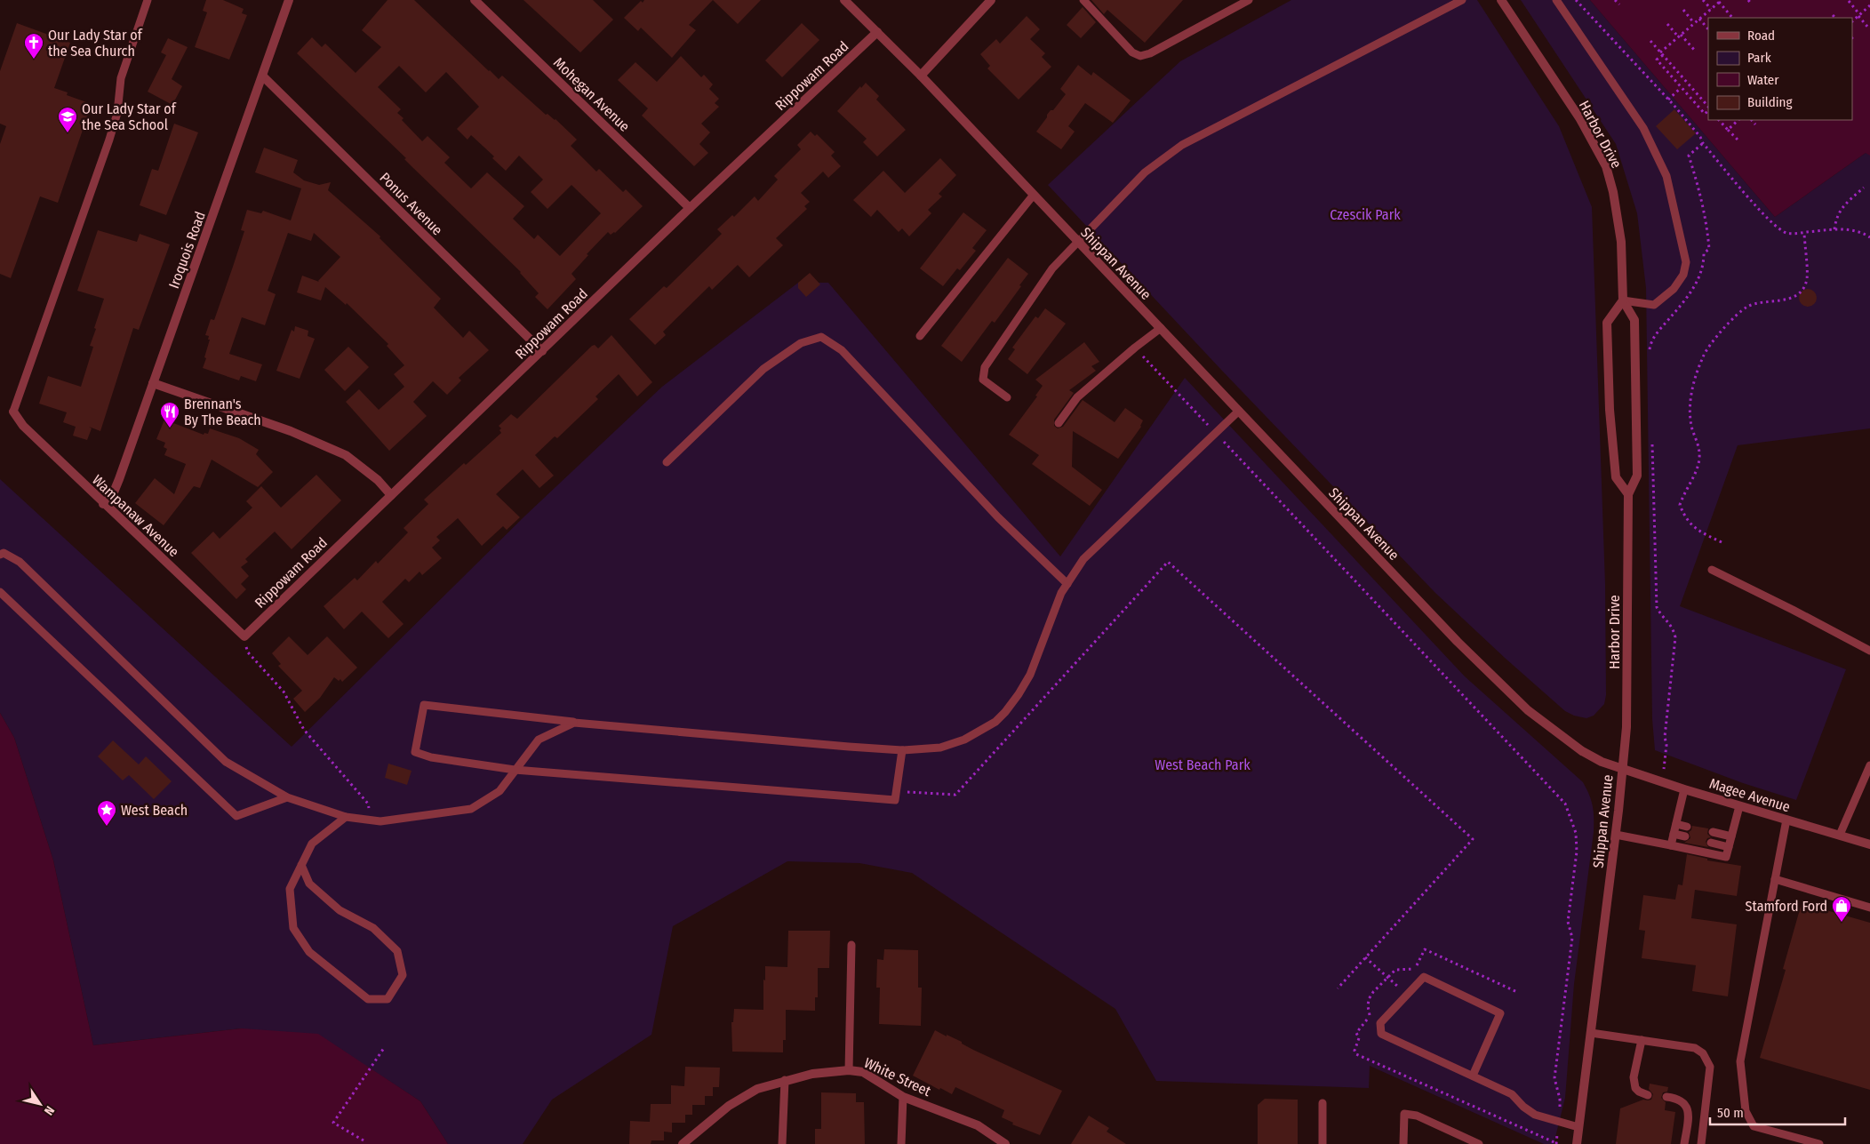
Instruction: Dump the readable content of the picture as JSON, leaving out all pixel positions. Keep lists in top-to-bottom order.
{
  "streets": {
    "street": [
      "Rippowam Road",
      "Mohegan Avenue",
      "Harbor Drive",
      "Ponus Avenue",
      "Iroquois Road",
      "Shippan Avenue",
      "Wampanaw Avenue",
      "Magee Avenue",
      "White Street"
    ]
  },
  "crossings": [
    ["Rippowam Road", "Mohegan Avenue"],
    ["Rippowam Road", "Ponus Avenue"],
    ["Rippowam Road", "Shippan Avenue"],
    ["Rippowam Road", "Wampanaw Avenue"],
    ["Harbor Drive", "Shippan Avenue"],
    ["Harbor Drive", "Magee Avenue"],
    ["Ponus Avenue", "Iroquois Road"],
    ["Iroquois Road", "Wampanaw Avenue"],
    ["Shippan Avenue", "Magee Avenue"]
  ],
  "parks": ["Czescik Park", "West Beach Park"],
  "places": {
    "church": ["Our Lady Star of the Sea Church"],
    "school or university": ["Our Lady Star of the Sea School"],
    "restaurant": ["Brennan's By The Beach"],
    "place": ["West Beach"],
    "shop": ["Stamford Ford"]
  },
  "legend": [
    "Road",
    "Park",
    "Water",
    "Building"
  ],
  "scale_bar": "50 m",
  "north": "bottom right"
}
